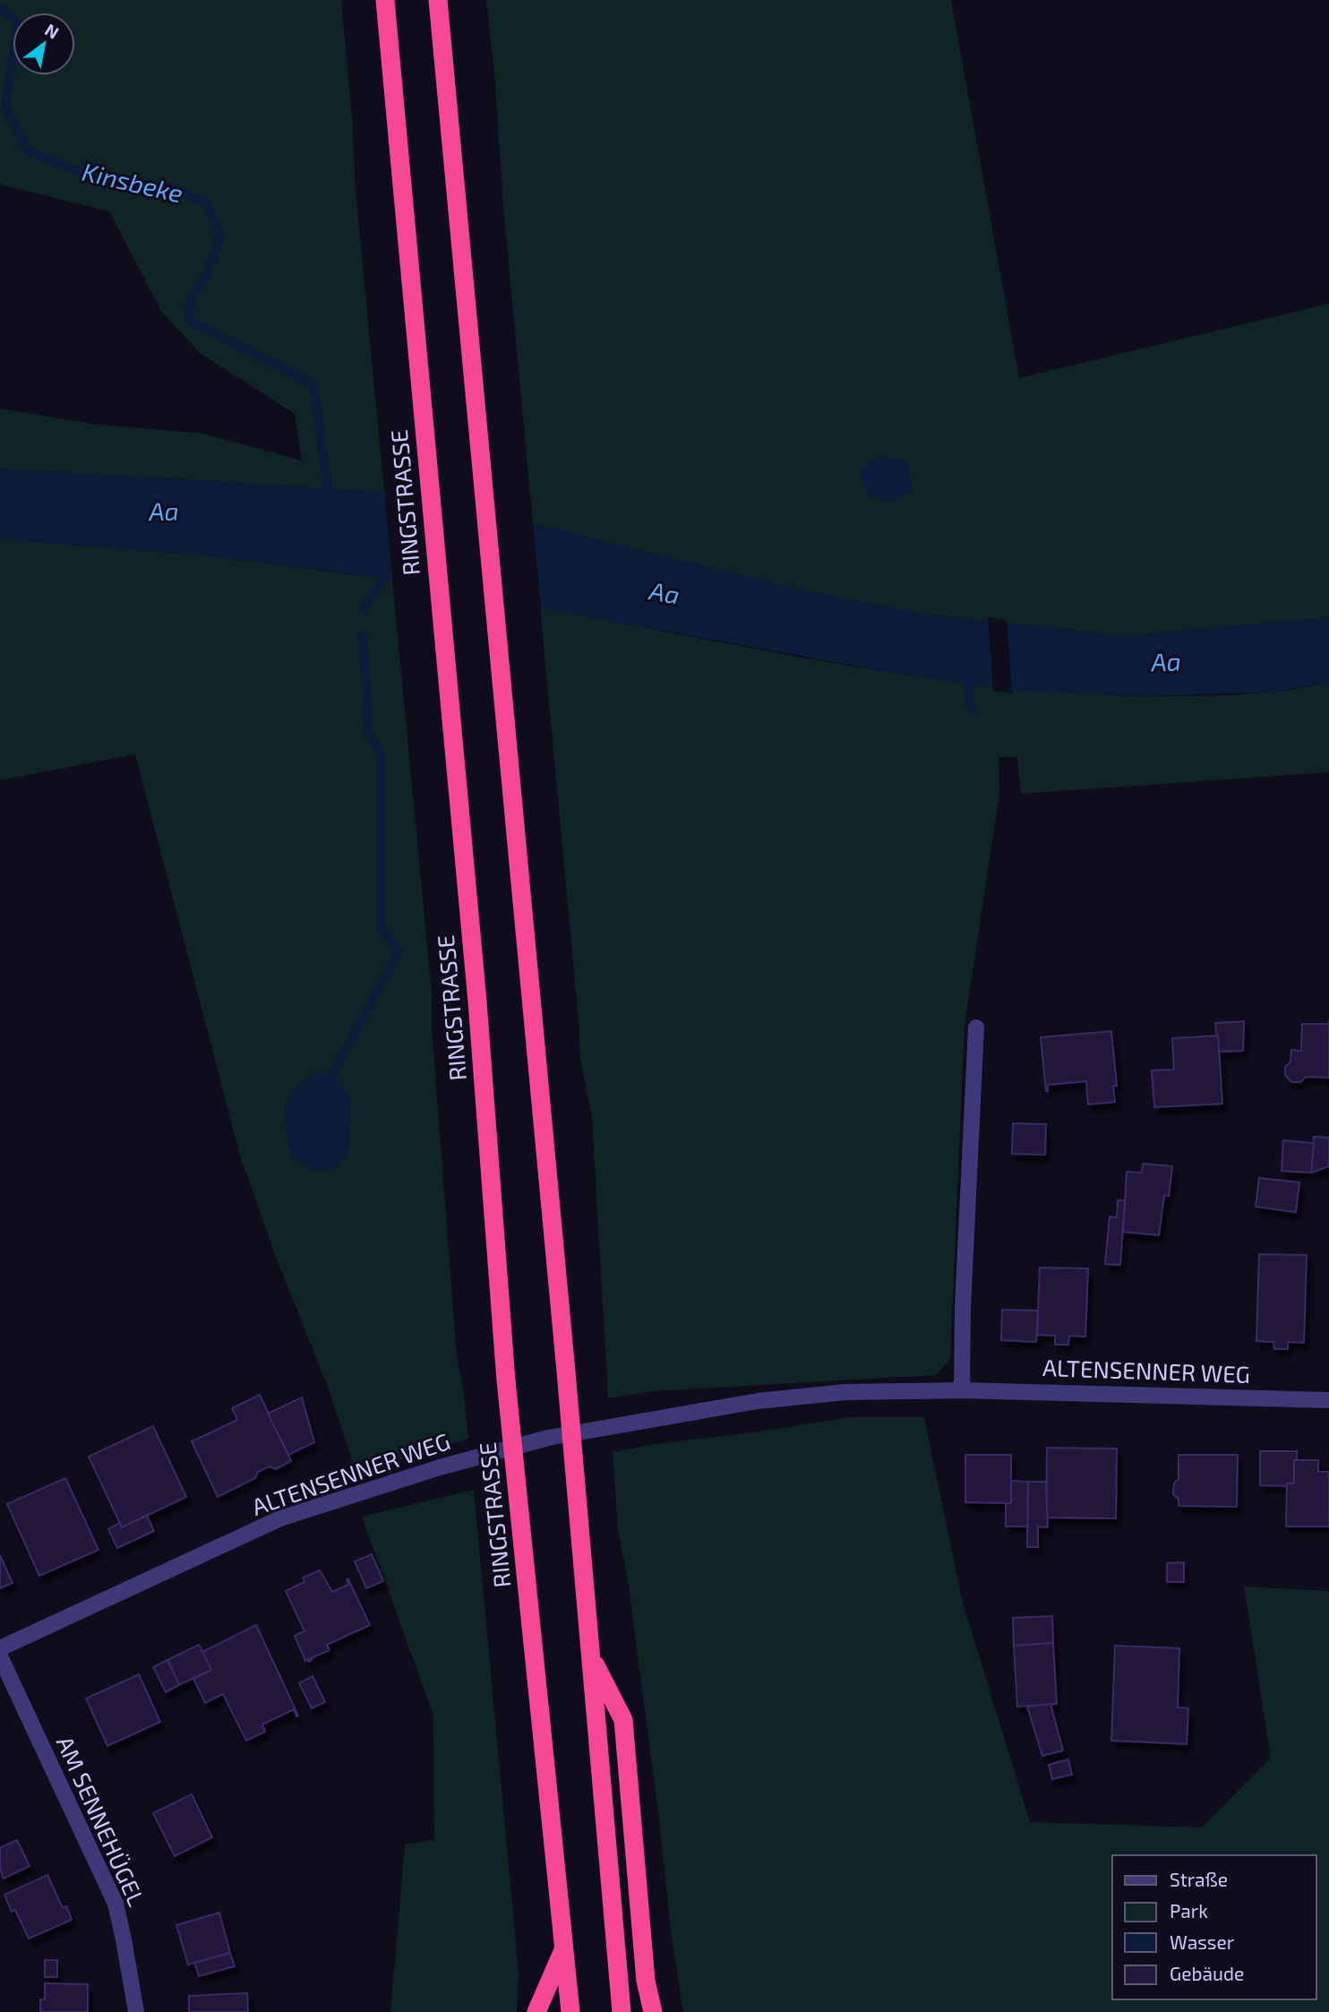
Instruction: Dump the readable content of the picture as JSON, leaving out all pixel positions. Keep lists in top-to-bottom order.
{
  "streets": {
    "highway": ["RINGSTRASSE"],
    "street": ["ALTENSENNER WEG", "AM SENNEHÜGEL"]
  },
  "water": ["Kinsbeke", "Aa"],
  "legend": [
    "Straße",
    "Park",
    "Wasser",
    "Gebäude"
  ],
  "north": "top right"
}
